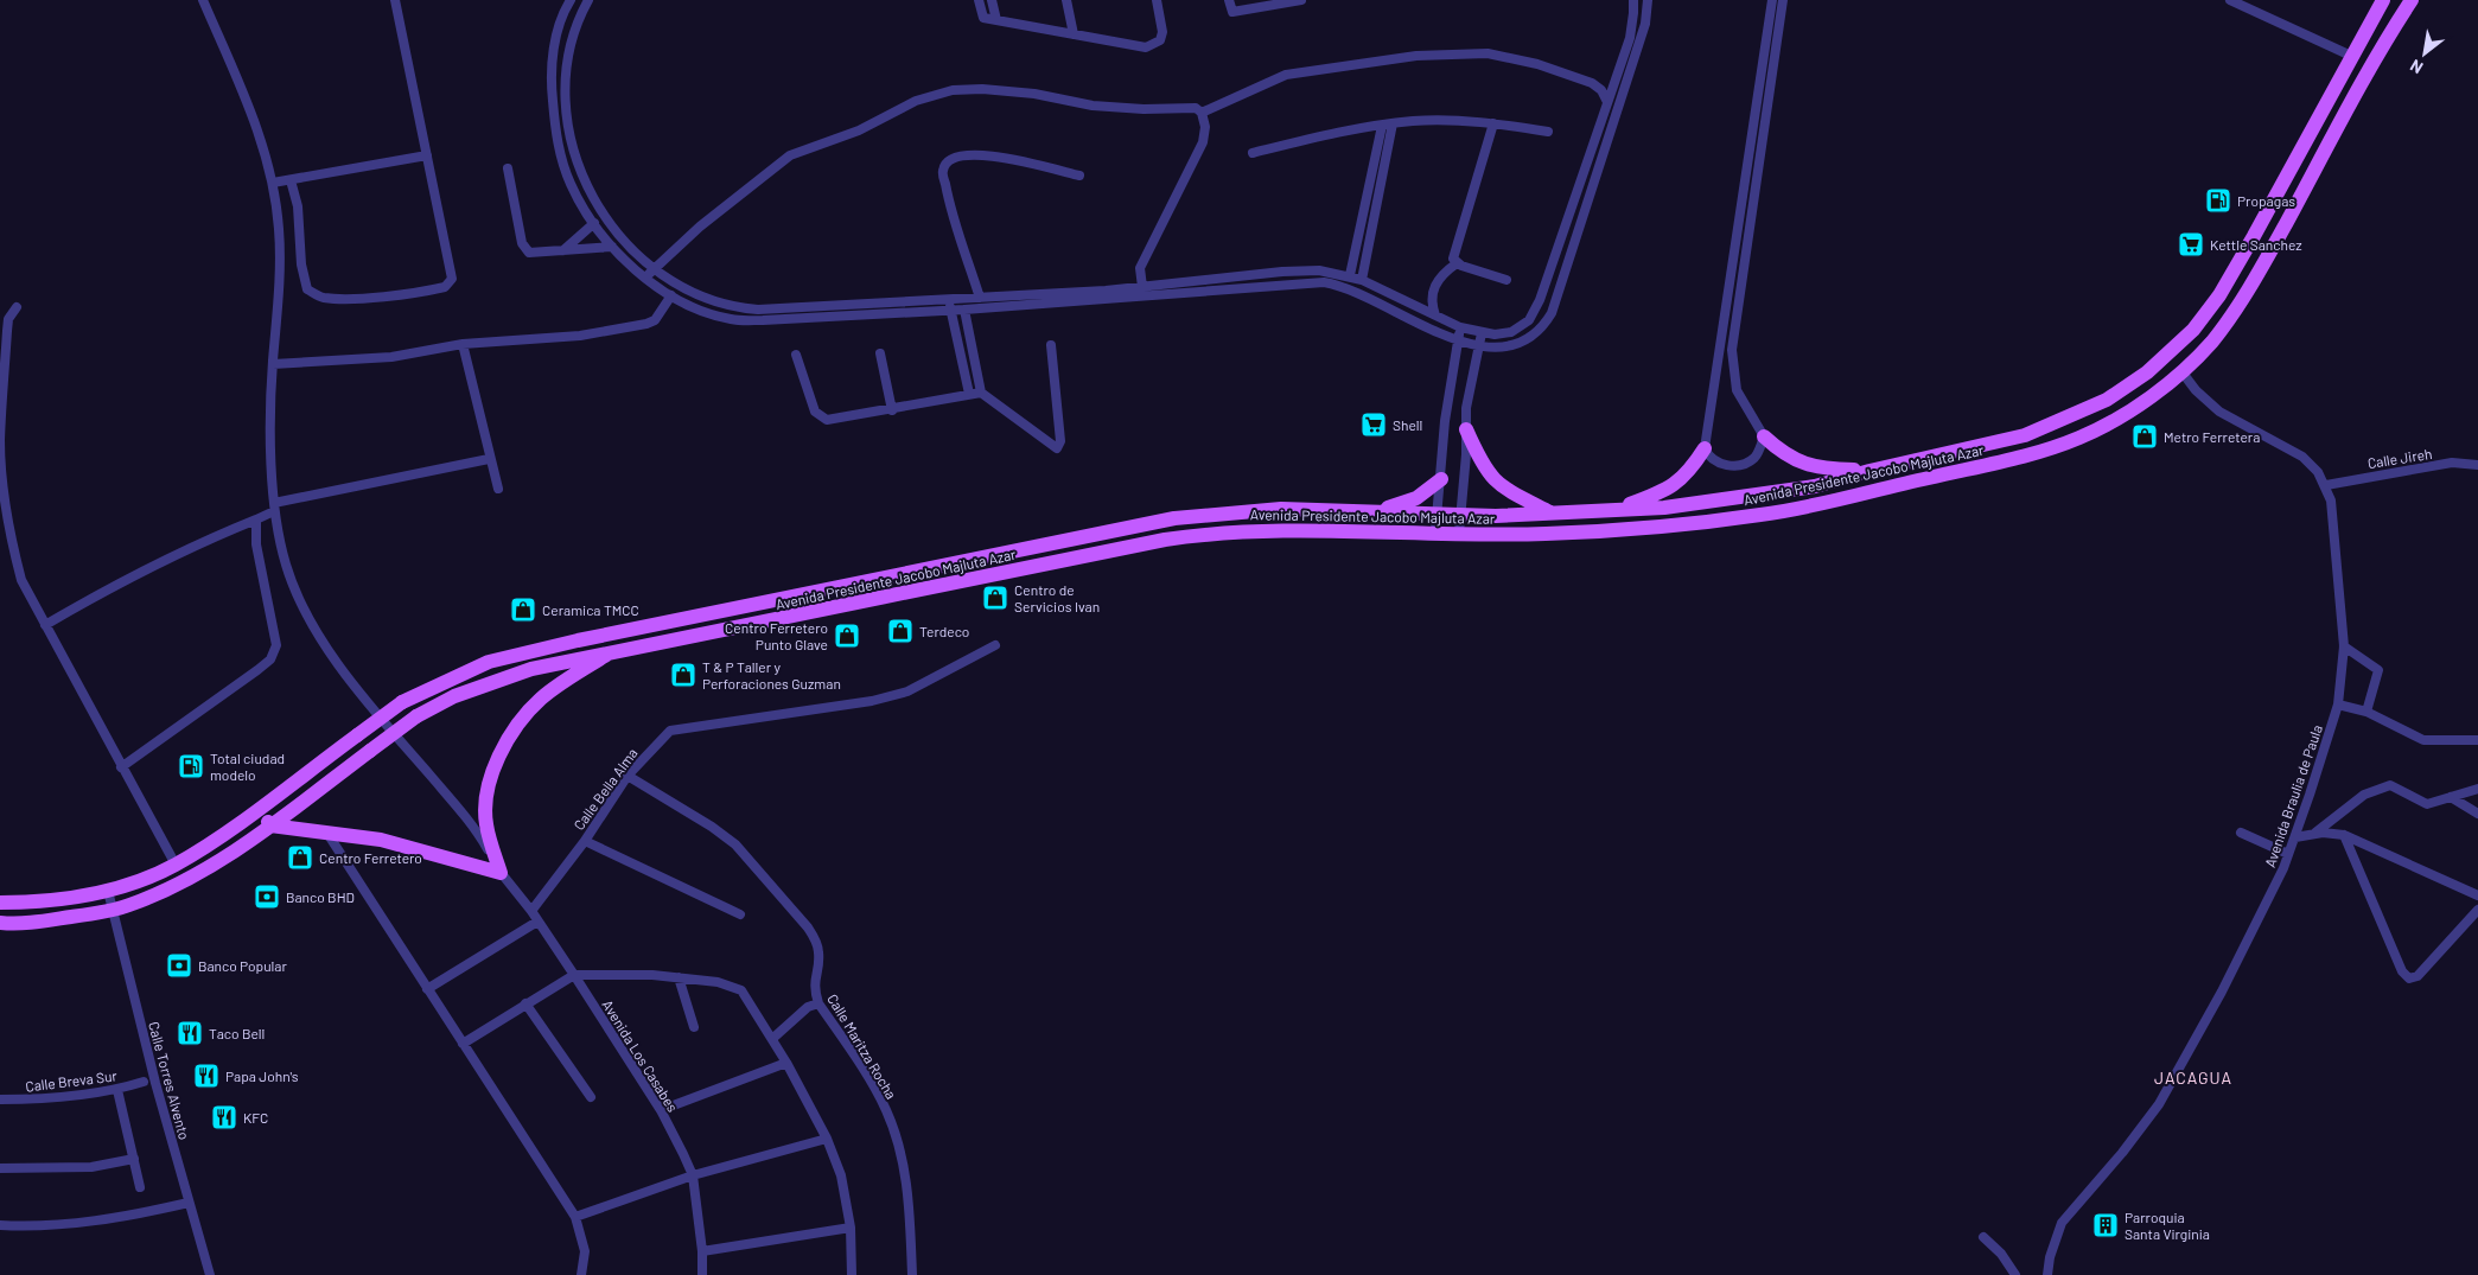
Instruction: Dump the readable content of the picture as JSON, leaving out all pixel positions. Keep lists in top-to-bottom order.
{
  "streets": {
    "main road": ["Avenida Presidente Jacobo Majluta Azar"],
    "street": [
      "Calle Jireh",
      "Calle Bella Alma",
      "Avenida Braulia de Paula",
      "Calle Maritza Rocha",
      "Avenida Los Casabes",
      "Calle Breva Sur",
      "Calle Torres Alvento"
    ]
  },
  "crossings": [
    ["Calle Jireh", "Avenida Braulia de Paula"],
    ["Avenida Presidente Jacobo Majluta Azar", "Avenida Braulia de Paula"],
    ["Avenida Presidente Jacobo Majluta Azar", "Calle Torres Alvento"],
    ["Calle Bella Alma", "Calle Maritza Rocha"],
    ["Calle Bella Alma", "Avenida Los Casabes"]
  ],
  "districts": ["JACAGUA"],
  "places": {
    "fuel station": ["Propagas", "Total ciudad modelo"],
    "supermarket": ["Kettle Sanchez", "Shell"],
    "shop": [
      "Metro Ferretera",
      "Centro de Servicios Ivan",
      "Ceramica TMCC",
      "Terdeco",
      "Centro Ferretero Punto Glave",
      "T & P Taller y Perforaciones Guzman",
      "Centro Ferretero"
    ],
    "bank": ["Banco BHD", "Banco Popular"],
    "restaurant": ["Taco Bell", "Papa John's", "KFC"],
    "building": ["Parroquia Santa Virginia"]
  },
  "north": "bottom left"
}
